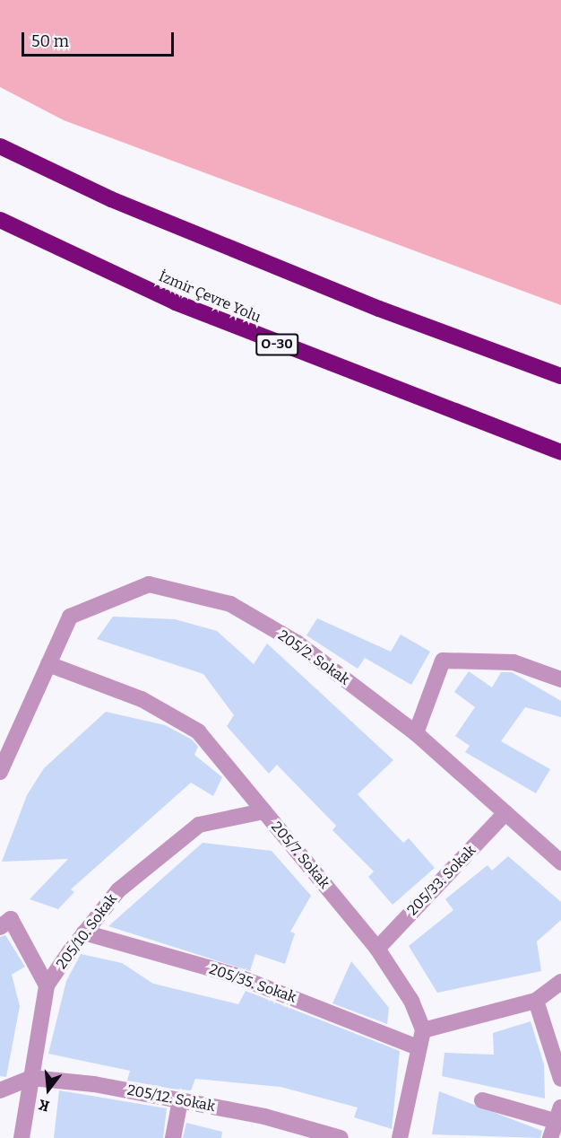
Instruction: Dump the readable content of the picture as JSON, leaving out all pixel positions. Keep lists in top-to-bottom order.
{
  "streets": {
    "highway": ["İzmir Çevre Yolu", "O-30"],
    "street": [
      "205/2. Sokak",
      "205/7. Sokak",
      "205/33. Sokak",
      "205/10. Sokak",
      "205/35. Sokak",
      "205/12. Sokak"
    ]
  },
  "crossings": [
    ["205/2. Sokak", "205/7. Sokak"],
    ["205/2. Sokak", "205/33. Sokak"],
    ["205/7. Sokak", "205/33. Sokak"],
    ["205/7. Sokak", "205/10. Sokak"],
    ["205/10. Sokak", "205/35. Sokak"],
    ["205/10. Sokak", "205/12. Sokak"]
  ],
  "scale_bar": "50 m",
  "north": "bottom"
}
